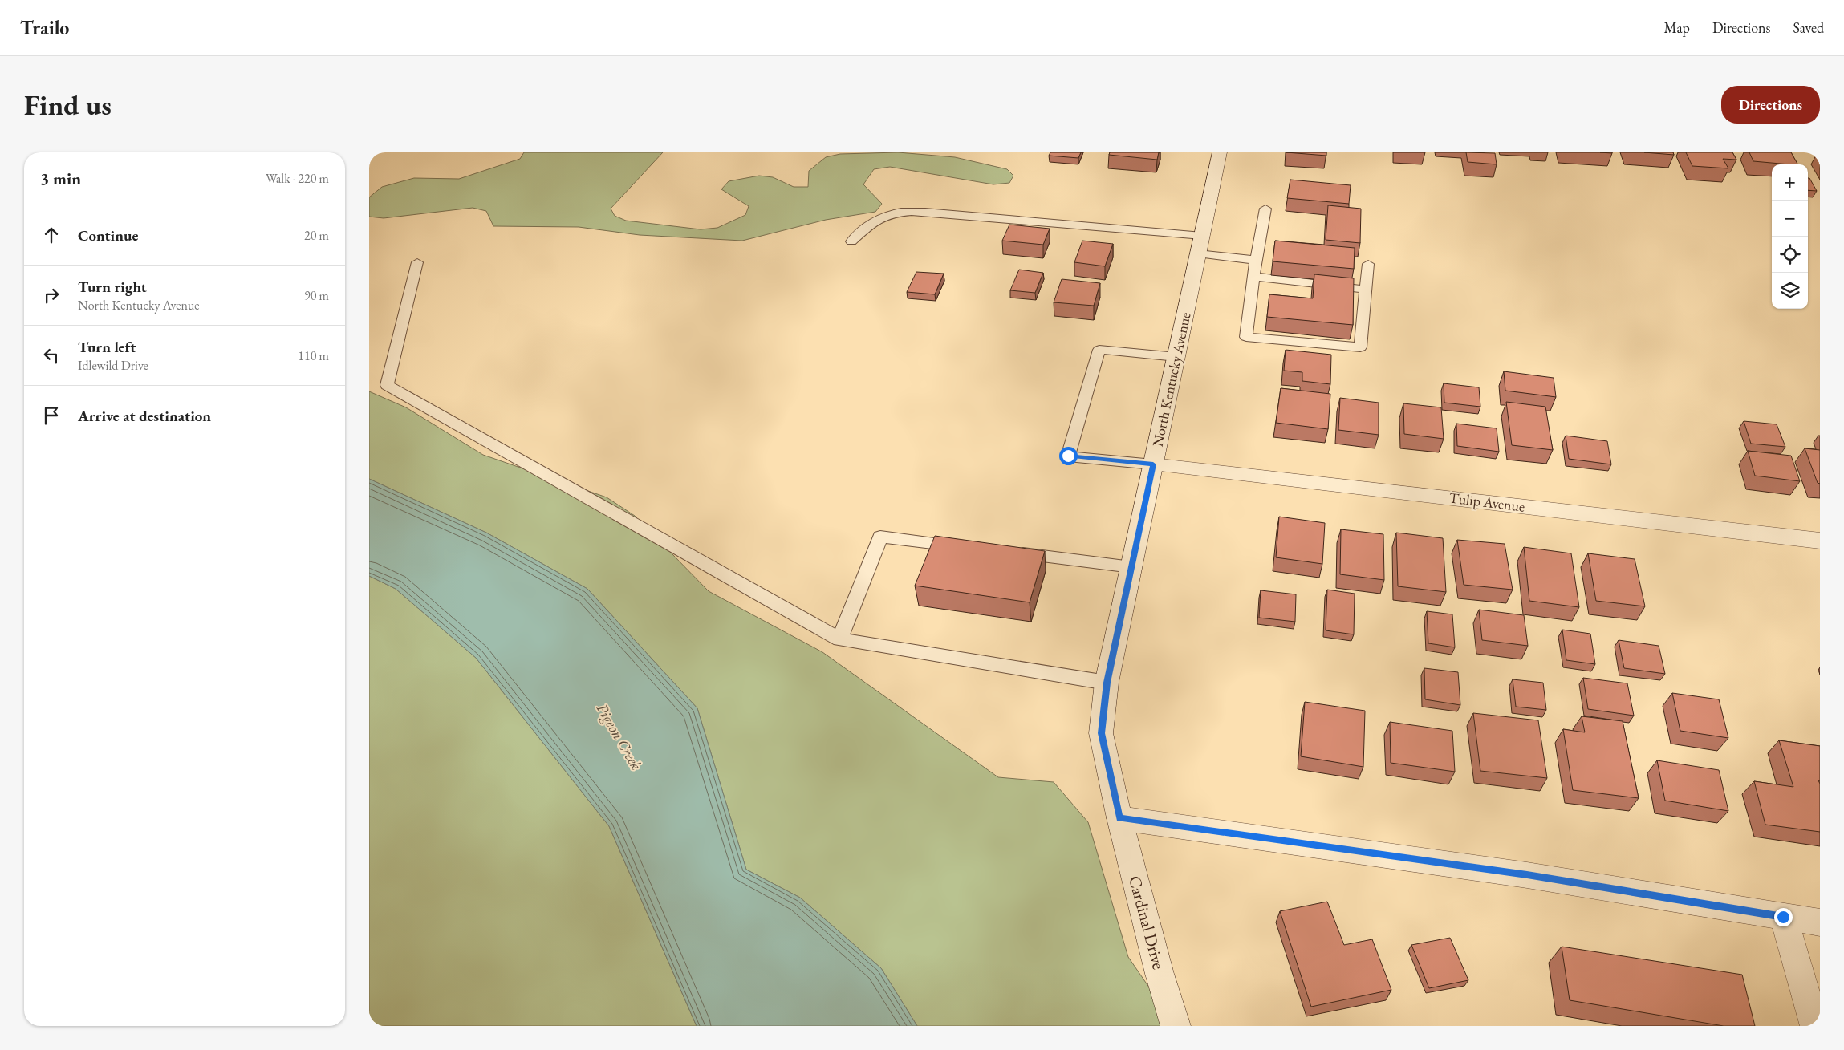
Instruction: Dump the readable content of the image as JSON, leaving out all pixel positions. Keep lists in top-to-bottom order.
{
  "streets": {
    "street": ["North Kentucky Avenue", "Tulip Avenue", "Cardinal Drive"]
  },
  "crossings": [
    ["North Kentucky Avenue", "Tulip Avenue"],
    ["North Kentucky Avenue", "Cardinal Drive"]
  ],
  "water": ["Pigeon Creek"],
  "page": {
    "header": "Trailo",
    "nav": ["Map", "Directions", "Saved"],
    "buttons": "Directions",
    "title": "Find us",
    "heading": ["3 min", "Walk · 220 m"],
    "map_buttons": ["+", "−"],
    "list": [
      ["Continue", "20 m"],
      ["Turn right", "North Kentucky Avenue", "90 m"],
      ["Turn left", "Idlewild Drive", "110 m"],
      "Arrive at destination"
    ]
  }
}
